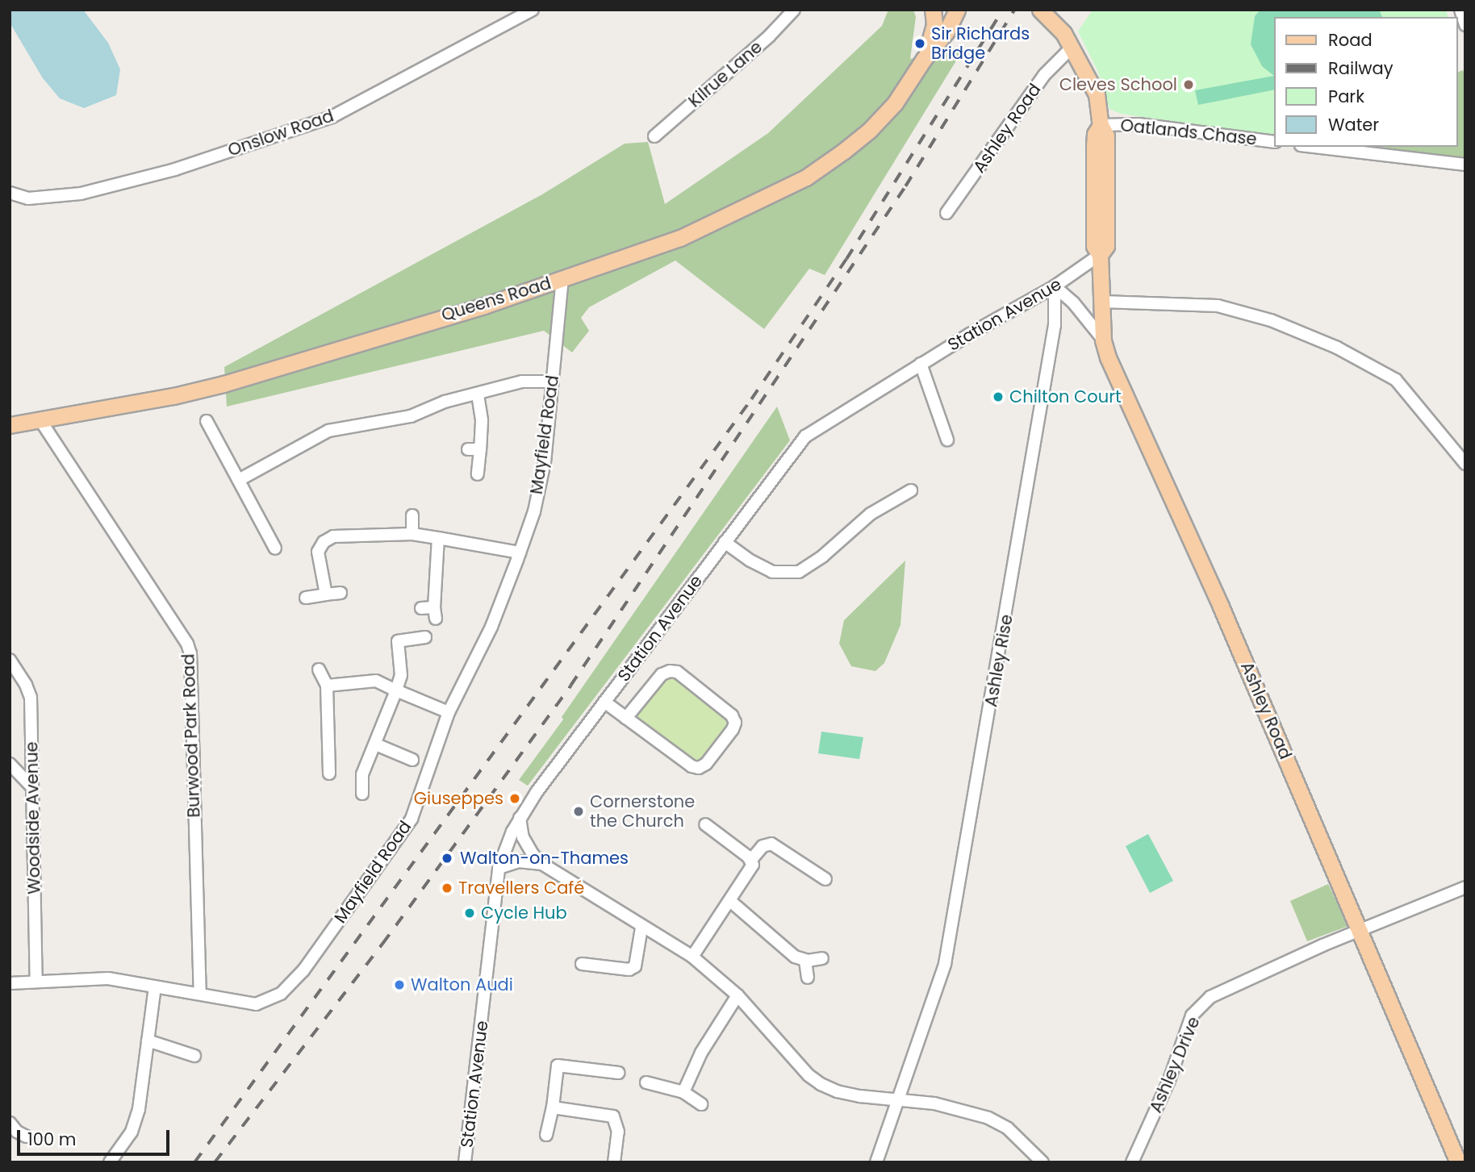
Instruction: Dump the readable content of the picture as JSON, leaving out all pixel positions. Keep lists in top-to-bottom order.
{
  "streets": {
    "main road": ["Ashley Road", "Queens Road"],
    "street": [
      "Kilrue Lane",
      "Oatlands Chase",
      "Onslow Road",
      "Station Avenue",
      "Mayfield Road",
      "Ashley Rise",
      "Burwood Park Road",
      "Woodside Avenue",
      "Ashley Drive"
    ]
  },
  "crossings": [
    ["Ashley Road", "Oatlands Chase"],
    ["Ashley Road", "Station Avenue"],
    ["Ashley Road", "Ashley Drive"],
    ["Queens Road", "Mayfield Road"],
    ["Queens Road", "Burwood Park Road"],
    ["Station Avenue", "Ashley Rise"],
    ["Mayfield Road", "Burwood Park Road"],
    ["Mayfield Road", "Woodside Avenue"]
  ],
  "places": [
    "Sir Richards Bridge",
    "Cleves School",
    "Chilton Court",
    "Giuseppes",
    "Cornerstone the Church",
    "Walton-on-Thames",
    "Travellers Café",
    "Cycle Hub",
    "Walton Audi"
  ],
  "legend": [
    "Road",
    "Railway",
    "Park",
    "Water"
  ],
  "scale_bar": "100 m"
}
